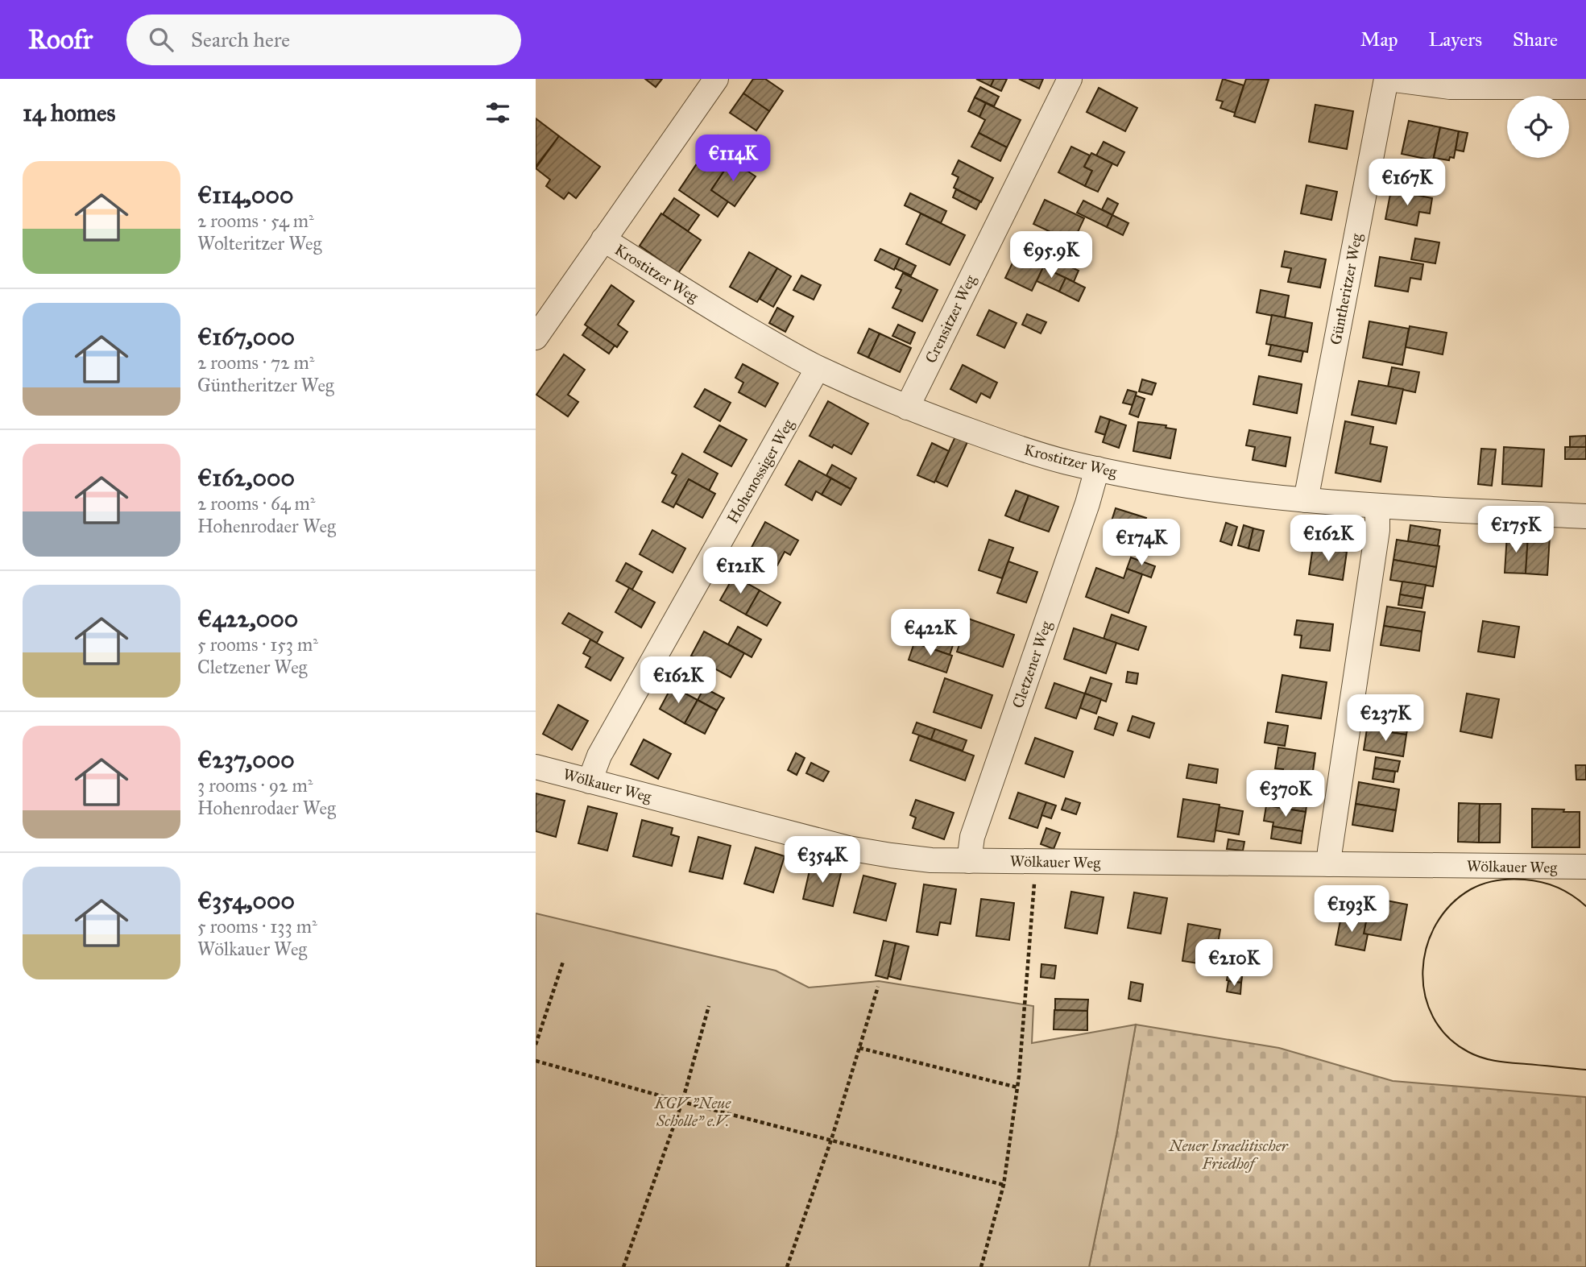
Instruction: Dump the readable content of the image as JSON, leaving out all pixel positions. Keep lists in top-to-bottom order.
{
  "streets": {
    "street": [
      "Krostitzer Weg",
      "Güntheritzer Weg",
      "Crensitzer Weg",
      "Hohenossiger Weg",
      "Cletzener Weg",
      "Wölkauer Weg"
    ]
  },
  "crossings": [
    ["Krostitzer Weg", "Güntheritzer Weg"],
    ["Krostitzer Weg", "Crensitzer Weg"],
    ["Krostitzer Weg", "Hohenossiger Weg"],
    ["Krostitzer Weg", "Cletzener Weg"],
    ["Hohenossiger Weg", "Wölkauer Weg"],
    ["Cletzener Weg", "Wölkauer Weg"]
  ],
  "parks": ["KGV \"Neue Scholle\" e.V.", "Neuer Israelitischer Friedhof"],
  "page": {
    "header": "Roofr",
    "search": "Search here",
    "nav": ["Map", "Layers", "Share"],
    "heading": "14 homes",
    "price": [
      "€114K",
      "€167K",
      "€95.9K",
      "€175K",
      "€162K",
      "€174K",
      "€121K",
      "€422K",
      "€162K",
      "€237K",
      "€370K",
      "€354K",
      "€193K",
      "€210K"
    ],
    "list": [
      {
        "name": "€114,000",
        "note": "2 rooms · 54 m² · Wolteritzer Weg"
      },
      {
        "name": "€167,000",
        "note": "2 rooms · 72 m² · Güntheritzer Weg"
      },
      {
        "name": "€162,000",
        "note": "2 rooms · 64 m² · Hohenrodaer Weg"
      },
      {
        "name": "€422,000",
        "note": "5 rooms · 153 m² · Cletzener Weg"
      },
      {
        "name": "€237,000",
        "note": "3 rooms · 92 m² · Hohenrodaer Weg"
      },
      {
        "name": "€354,000",
        "note": "5 rooms · 133 m² · Wölkauer Weg"
      }
    ]
  }
}
